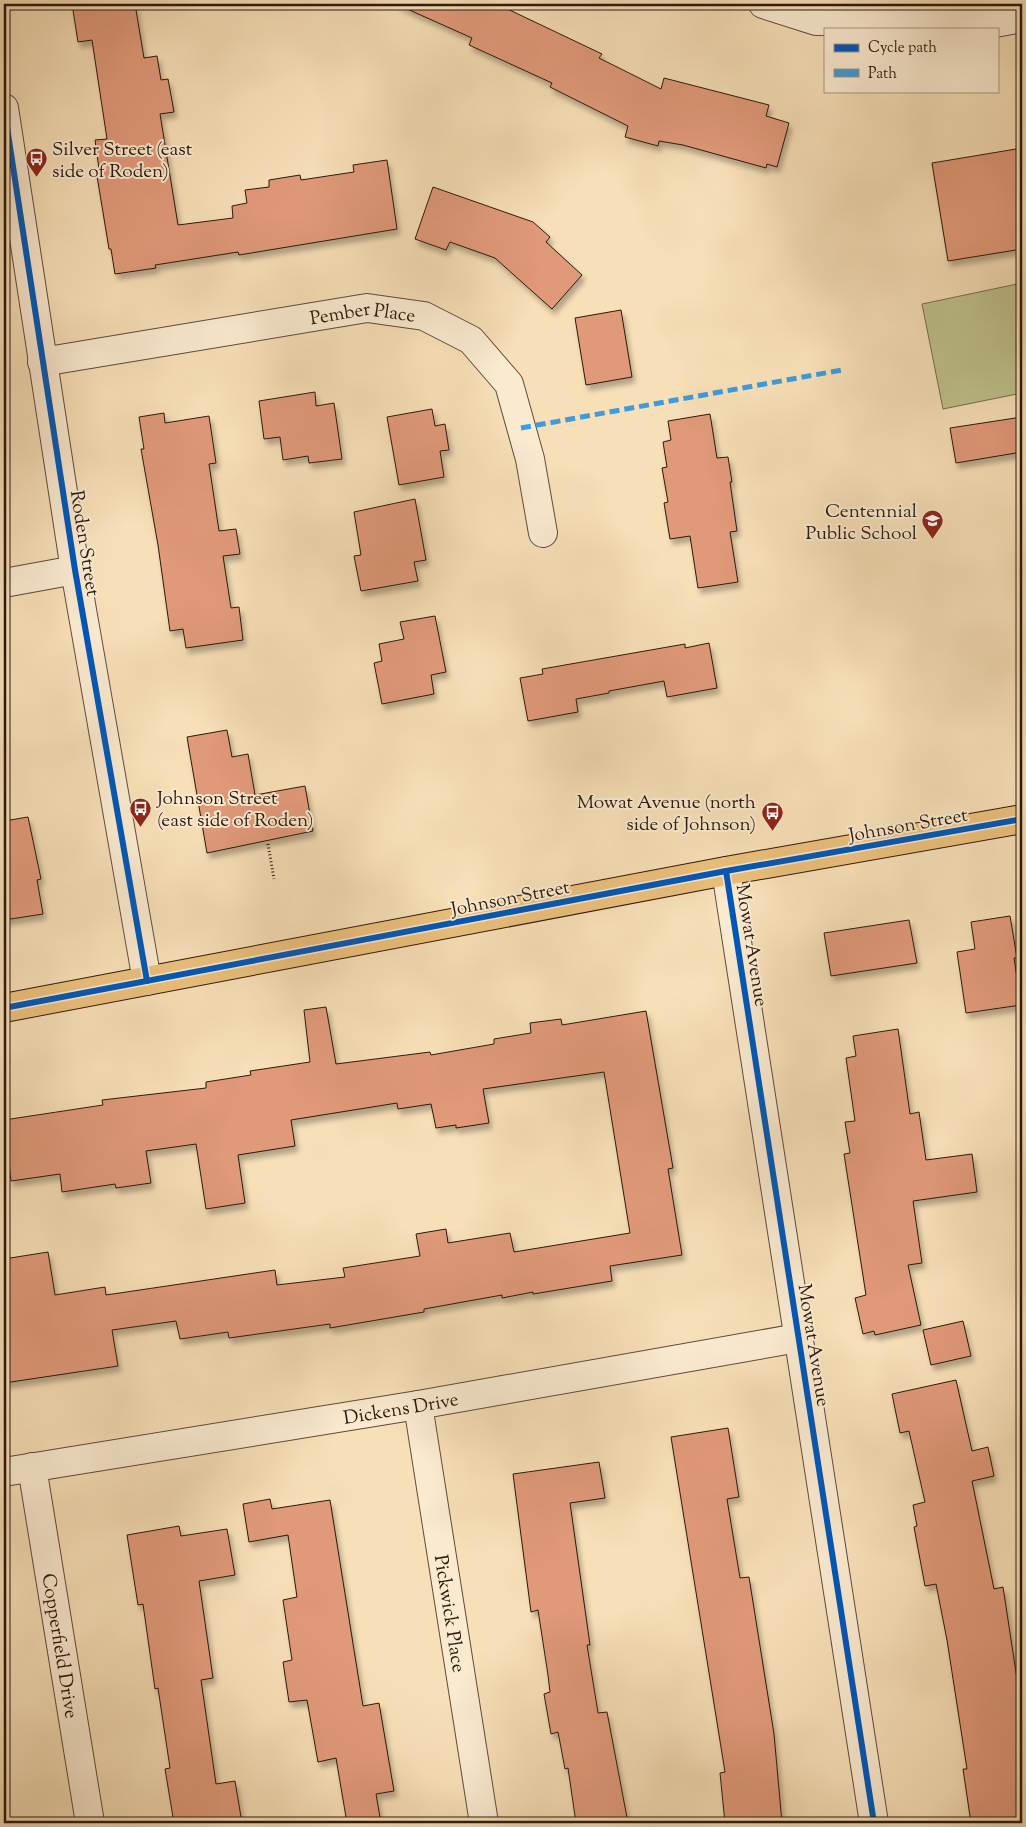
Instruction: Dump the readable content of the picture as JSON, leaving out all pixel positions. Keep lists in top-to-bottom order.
{
  "streets": {
    "main road": ["Johnson Street"],
    "street": [
      "Pember Place",
      "Roden Street",
      "Mowat Avenue",
      "Dickens Drive",
      "Pickwick Place",
      "Copperfield Drive"
    ]
  },
  "crossings": [
    ["Pember Place", "Roden Street"],
    ["Roden Street", "Johnson Street"],
    ["Johnson Street", "Mowat Avenue"],
    ["Mowat Avenue", "Dickens Drive"],
    ["Dickens Drive", "Pickwick Place"],
    ["Dickens Drive", "Copperfield Drive"]
  ],
  "places": {
    "bus stop": ["Silver Street (east side of Roden)", "Johnson Street (east side of Roden)", "Mowat Avenue (north side of Johnson)"],
    "school or university": ["Centennial Public School"]
  },
  "legend": ["Cycle path", "Path"]
}
